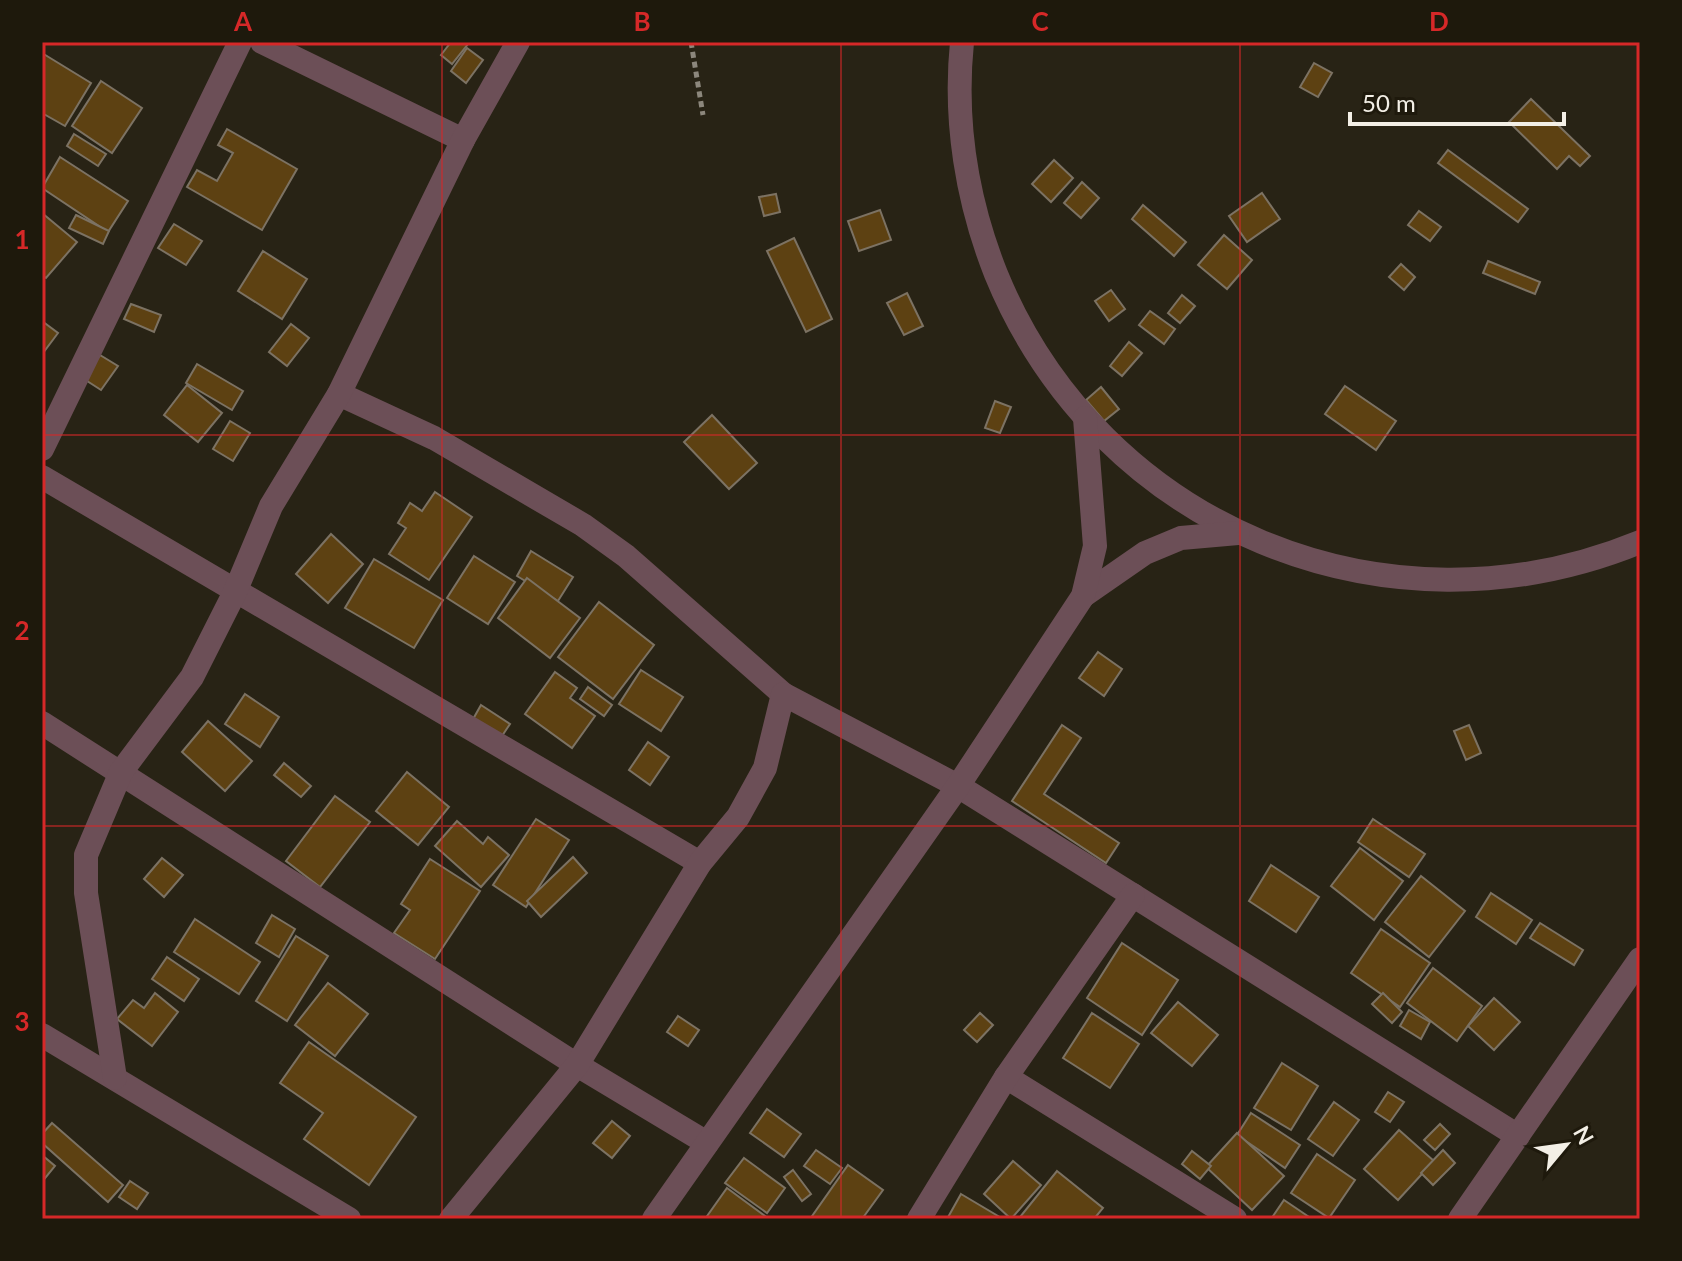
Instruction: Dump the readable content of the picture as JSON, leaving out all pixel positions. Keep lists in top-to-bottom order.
{
  "scale_bar": "50 m",
  "north": "top right",
  "grid": {
    "columns": [
      "A",
      "B",
      "C",
      "D"
    ],
    "rows": ["1", "2", "3"]
  }
}
